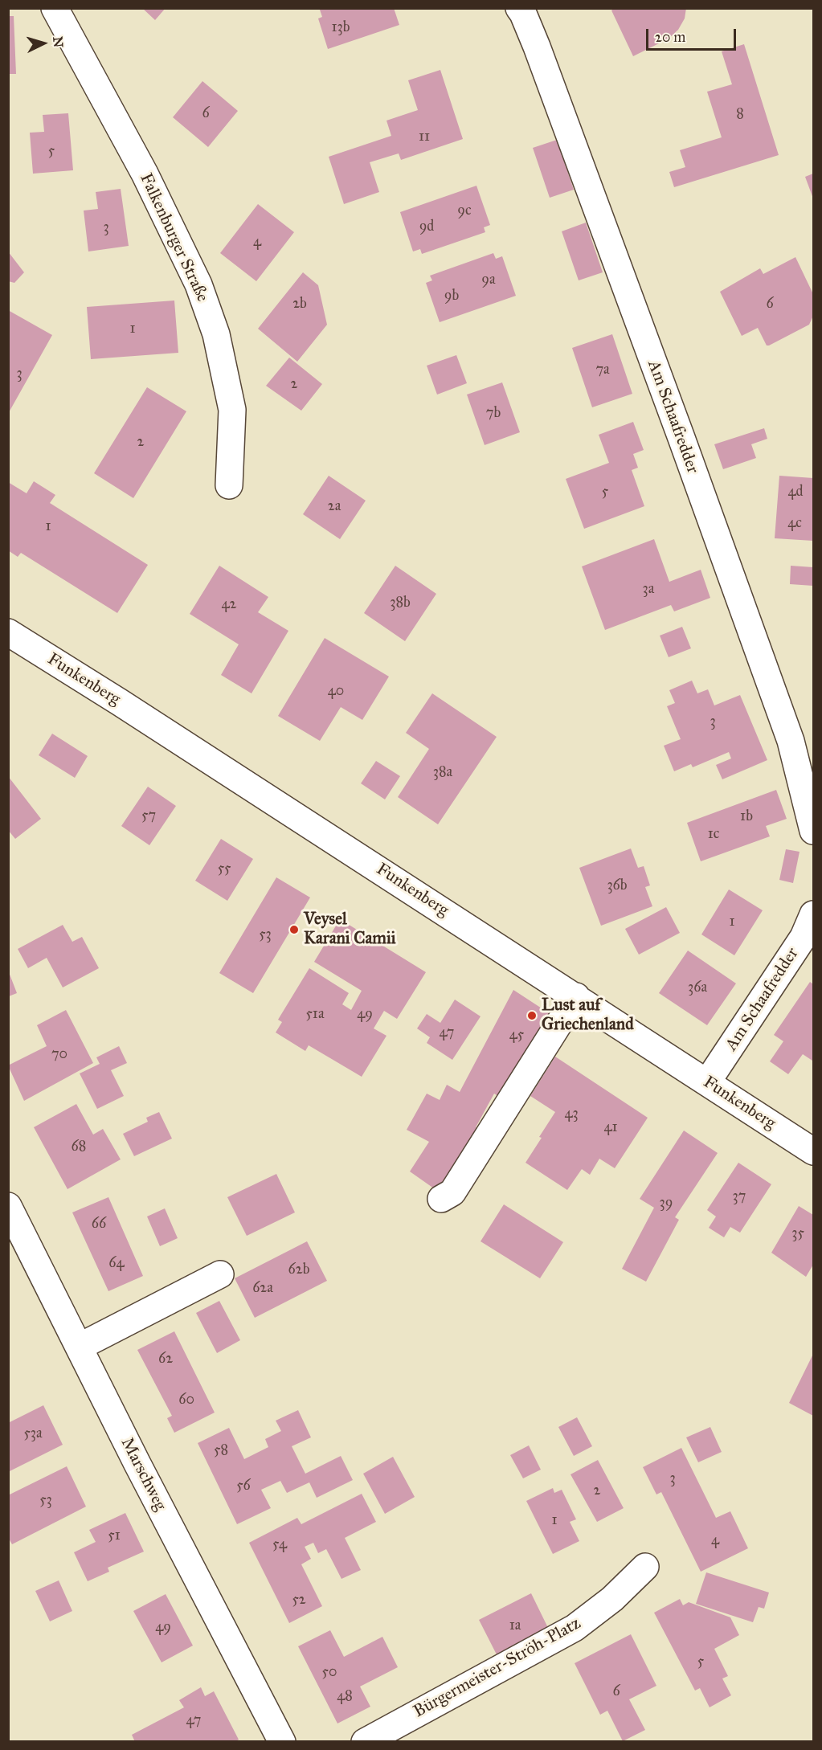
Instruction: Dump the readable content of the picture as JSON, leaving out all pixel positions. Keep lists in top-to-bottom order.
{
  "streets": {
    "street": [
      "Falkenburger Straße",
      "Am Schaafredder",
      "Funkenberg",
      "Marschweg",
      "Bürgermeister-Ströh-Platz"
    ]
  },
  "crossings": [
    ["Am Schaafredder", "Funkenberg"]
  ],
  "places": ["Veysel Karani Camii", "Lust auf Griechenland"],
  "house_numbers": [
    "13b",
    "6",
    "8",
    "11",
    "5",
    "9c",
    "9d",
    "3",
    "4",
    "9a",
    "9b",
    "2b",
    "6",
    "1",
    "7a",
    "3",
    "2",
    "7b",
    "2",
    "5",
    "4d",
    "2a",
    "4c",
    "1",
    "3a",
    "38b",
    "42",
    "40",
    "3",
    "38a",
    "57",
    "1b",
    "1c",
    "55",
    "36b",
    "1",
    "53",
    "36a",
    "51a",
    "49",
    "47",
    "45",
    "70",
    "43",
    "41",
    "68",
    "37",
    "39",
    "66",
    "35",
    "64",
    "62b",
    "62a",
    "62",
    "60",
    "53a",
    "58",
    "3",
    "56",
    "2",
    "53",
    "1",
    "51",
    "4",
    "54",
    "52",
    "1a",
    "49",
    "5",
    "50",
    "6",
    "48",
    "47"
  ],
  "scale_bar": "20 m",
  "north": "right"
}
